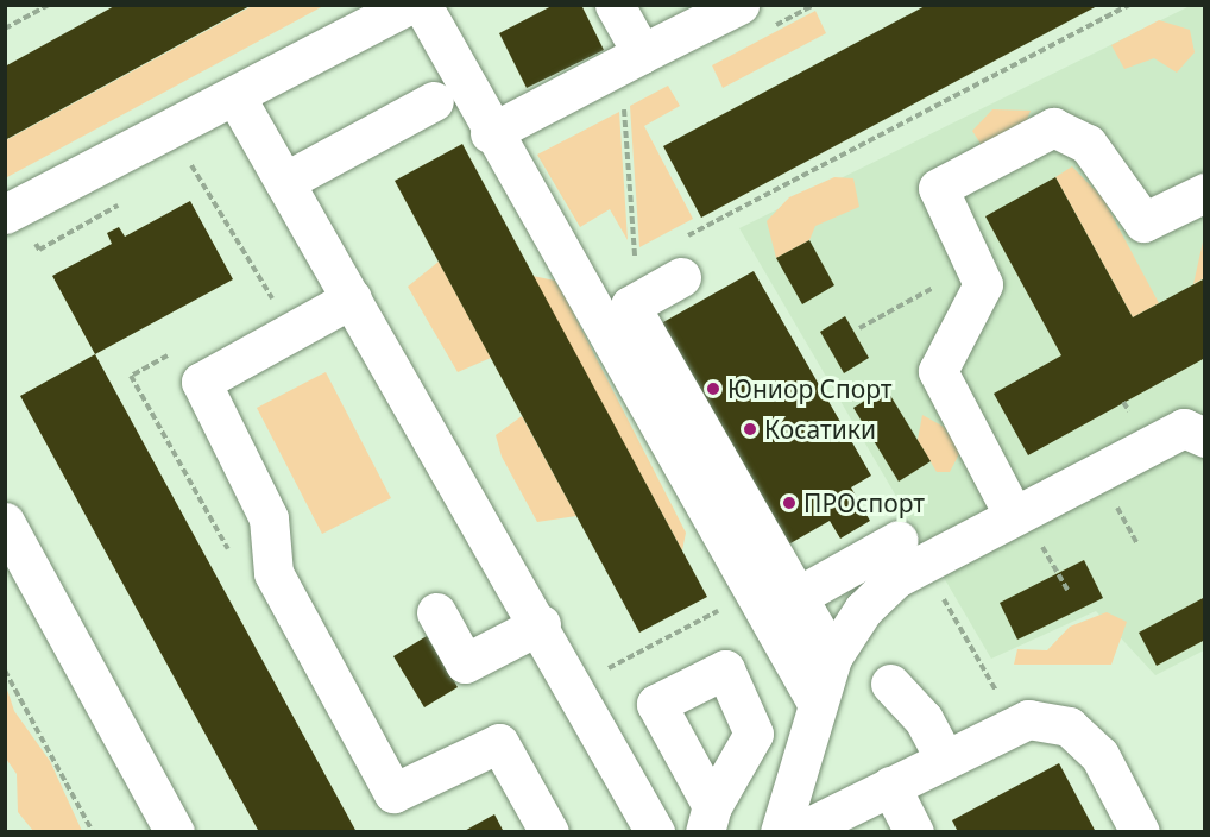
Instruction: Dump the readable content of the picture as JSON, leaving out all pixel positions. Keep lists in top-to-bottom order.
{
  "places": ["Юниор Спорт", "Косатики", "ПРОспорт"]
}
